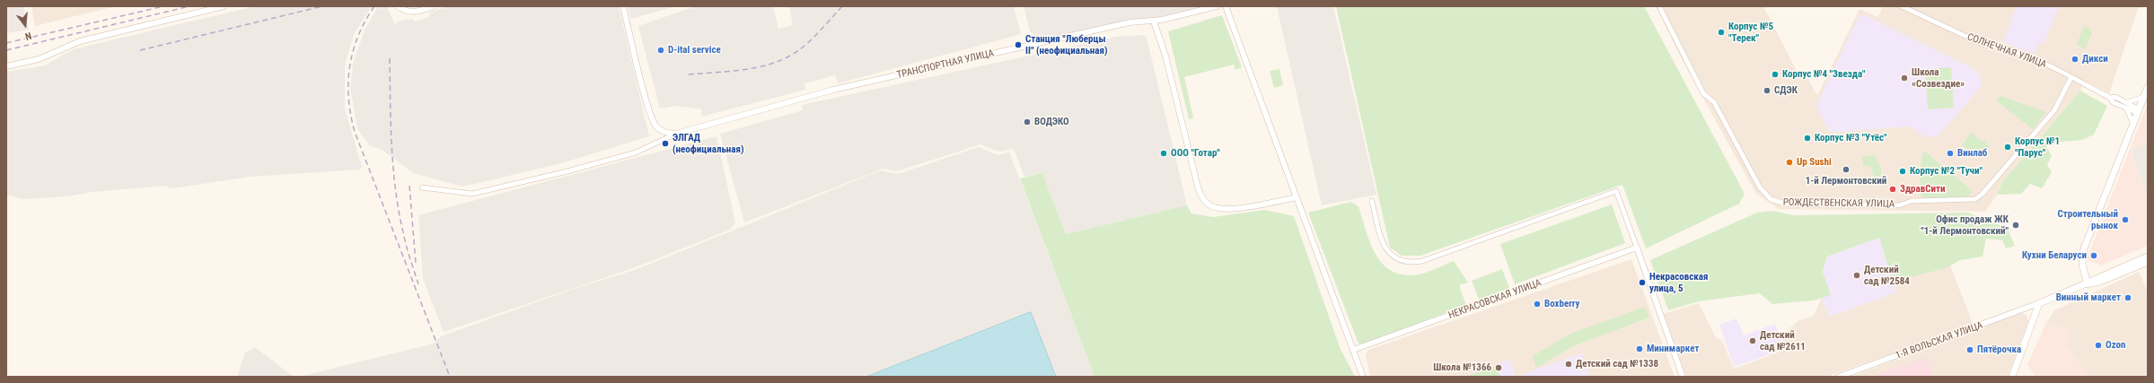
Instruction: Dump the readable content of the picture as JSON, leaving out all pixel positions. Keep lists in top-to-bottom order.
{
  "streets": {
    "street": [
      "СОЛНЕЧНАЯ УЛИЦА",
      "ТРАНСПОРТНАЯ УЛИЦА",
      "РОЖДЕСТВЕНСКАЯ УЛИЦА",
      "НЕКРАСОВСКАЯ УЛИЦА",
      "1-Я ВОЛЬСКАЯ УЛИЦА"
    ]
  },
  "crossings": [
    ["СОЛНЕЧНАЯ УЛИЦА", "РОЖДЕСТВЕНСКАЯ УЛИЦА"]
  ],
  "places": [
    "Корпус №5 \"Терек\"",
    "Станция \"Люберцы II\" (неофициальная)",
    "D-ital service",
    "Дикси",
    "Корпус №4 \"Звезда\"",
    "Школа «Созвездие»",
    "СДЭК",
    "ВОДЭКО",
    "Корпус №3 \"Утёс\"",
    "ЭЛГАД (неофициальная)",
    "Корпус №1 \"Парус\"",
    "ООО \"Готар\"",
    "Винлаб",
    "Up Sushi",
    "1-й Лермонтовский",
    "Корпус №2 \"Тучи\"",
    "ЗдравСити",
    "Строительный рынок",
    "Офис продаж ЖК \"1-й Лермонтовский\"",
    "Кухни Беларуси",
    "Детский сад №2584",
    "Некрасовская улица, 5",
    "Винный маркет",
    "Boxberry",
    "Детский сад №2611",
    "Ozon",
    "Минимаркет",
    "Пятёрочка",
    "Детский сад №1338",
    "Школа №1366"
  ],
  "north": "bottom"
}
